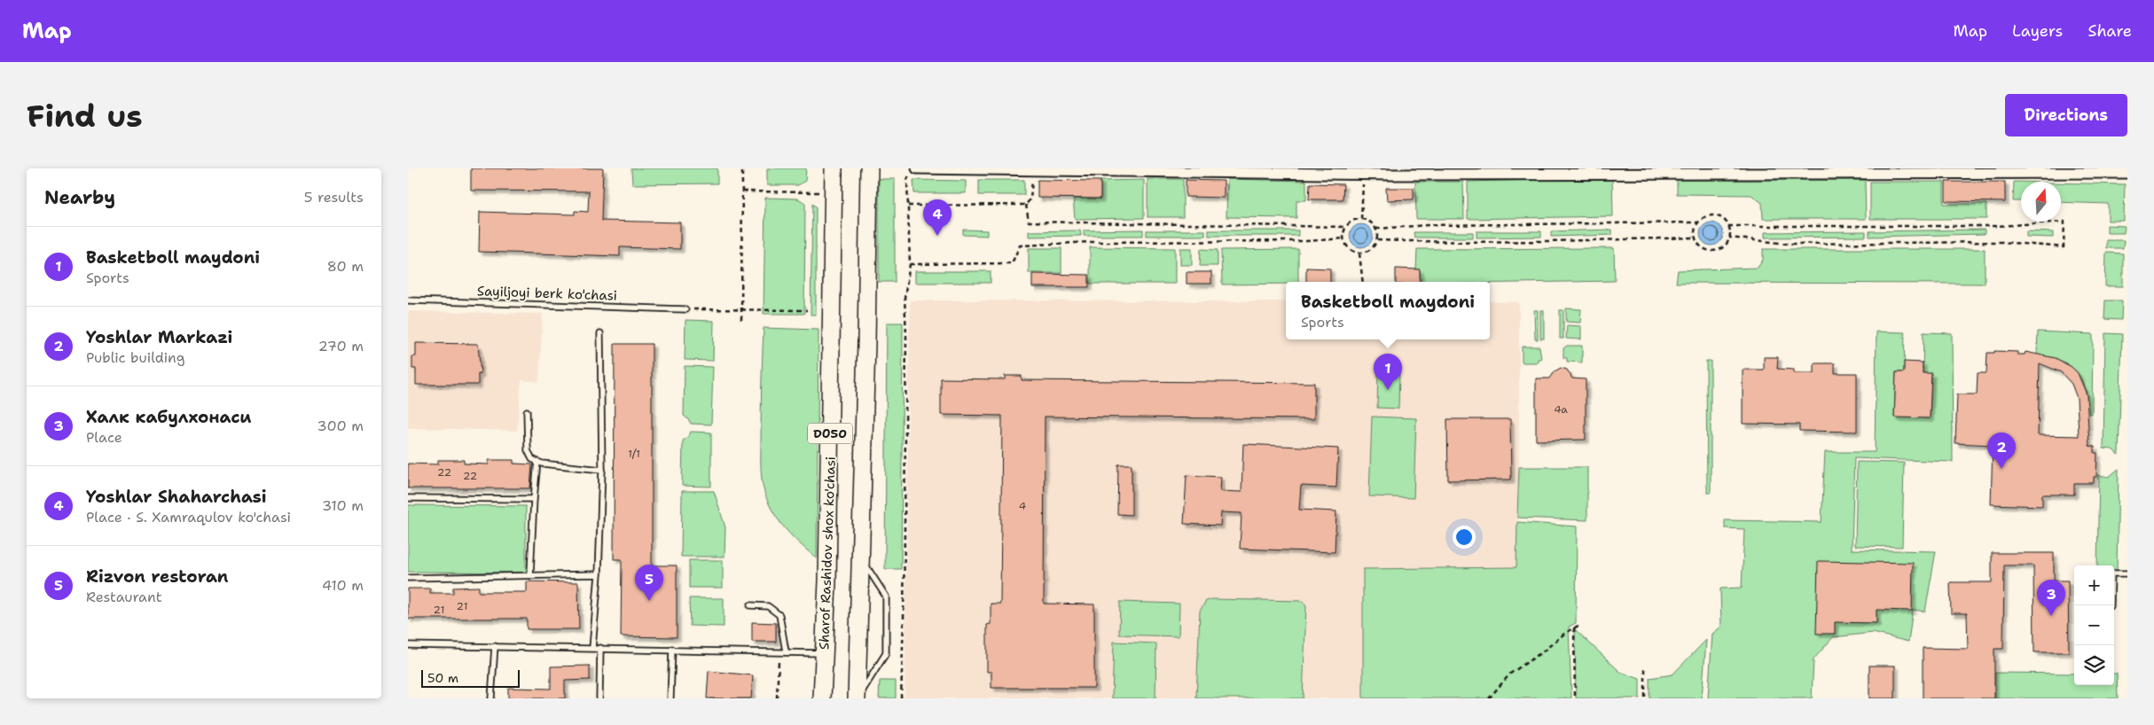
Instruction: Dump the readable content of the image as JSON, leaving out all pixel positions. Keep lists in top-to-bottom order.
{
  "streets": {
    "main road": ["D050", "Sharof Rashidov shox ko'chasi"],
    "lane": ["Sayiljoyi berk ko'chasi"]
  },
  "house_numbers": [
    "4a",
    "1/1",
    "22",
    "22",
    "4",
    "21",
    "21"
  ],
  "scale_bar": "50 m",
  "north": "top",
  "page": {
    "header": "Map",
    "nav": ["Map", "Layers", "Share"],
    "buttons": "Directions",
    "title": "Find us",
    "heading": ["Nearby", "5 results"],
    "pins": [
      "4",
      "1",
      "2",
      "5",
      "3"
    ],
    "list": [
      {
        "mark": "1",
        "name": "Basketboll maydoni",
        "note": "Sports",
        "value": "80 m"
      },
      {
        "mark": "2",
        "name": "Yoshlar Markazi",
        "note": "Public building",
        "value": "270 m"
      },
      {
        "mark": "3",
        "name": "Халк кабулхонаси",
        "note": "Place",
        "value": "300 m"
      },
      {
        "mark": "4",
        "name": "Yoshlar Shaharchasi",
        "note": "Place · S. Xamraqulov ko'chasi",
        "value": "310 m"
      },
      {
        "mark": "5",
        "name": "Rizvon restoran",
        "note": "Restaurant",
        "value": "410 m"
      }
    ],
    "popup": ["Basketboll maydoni", "Sports"],
    "map_buttons": ["+", "−"],
    "scale": "50 m"
  }
}
